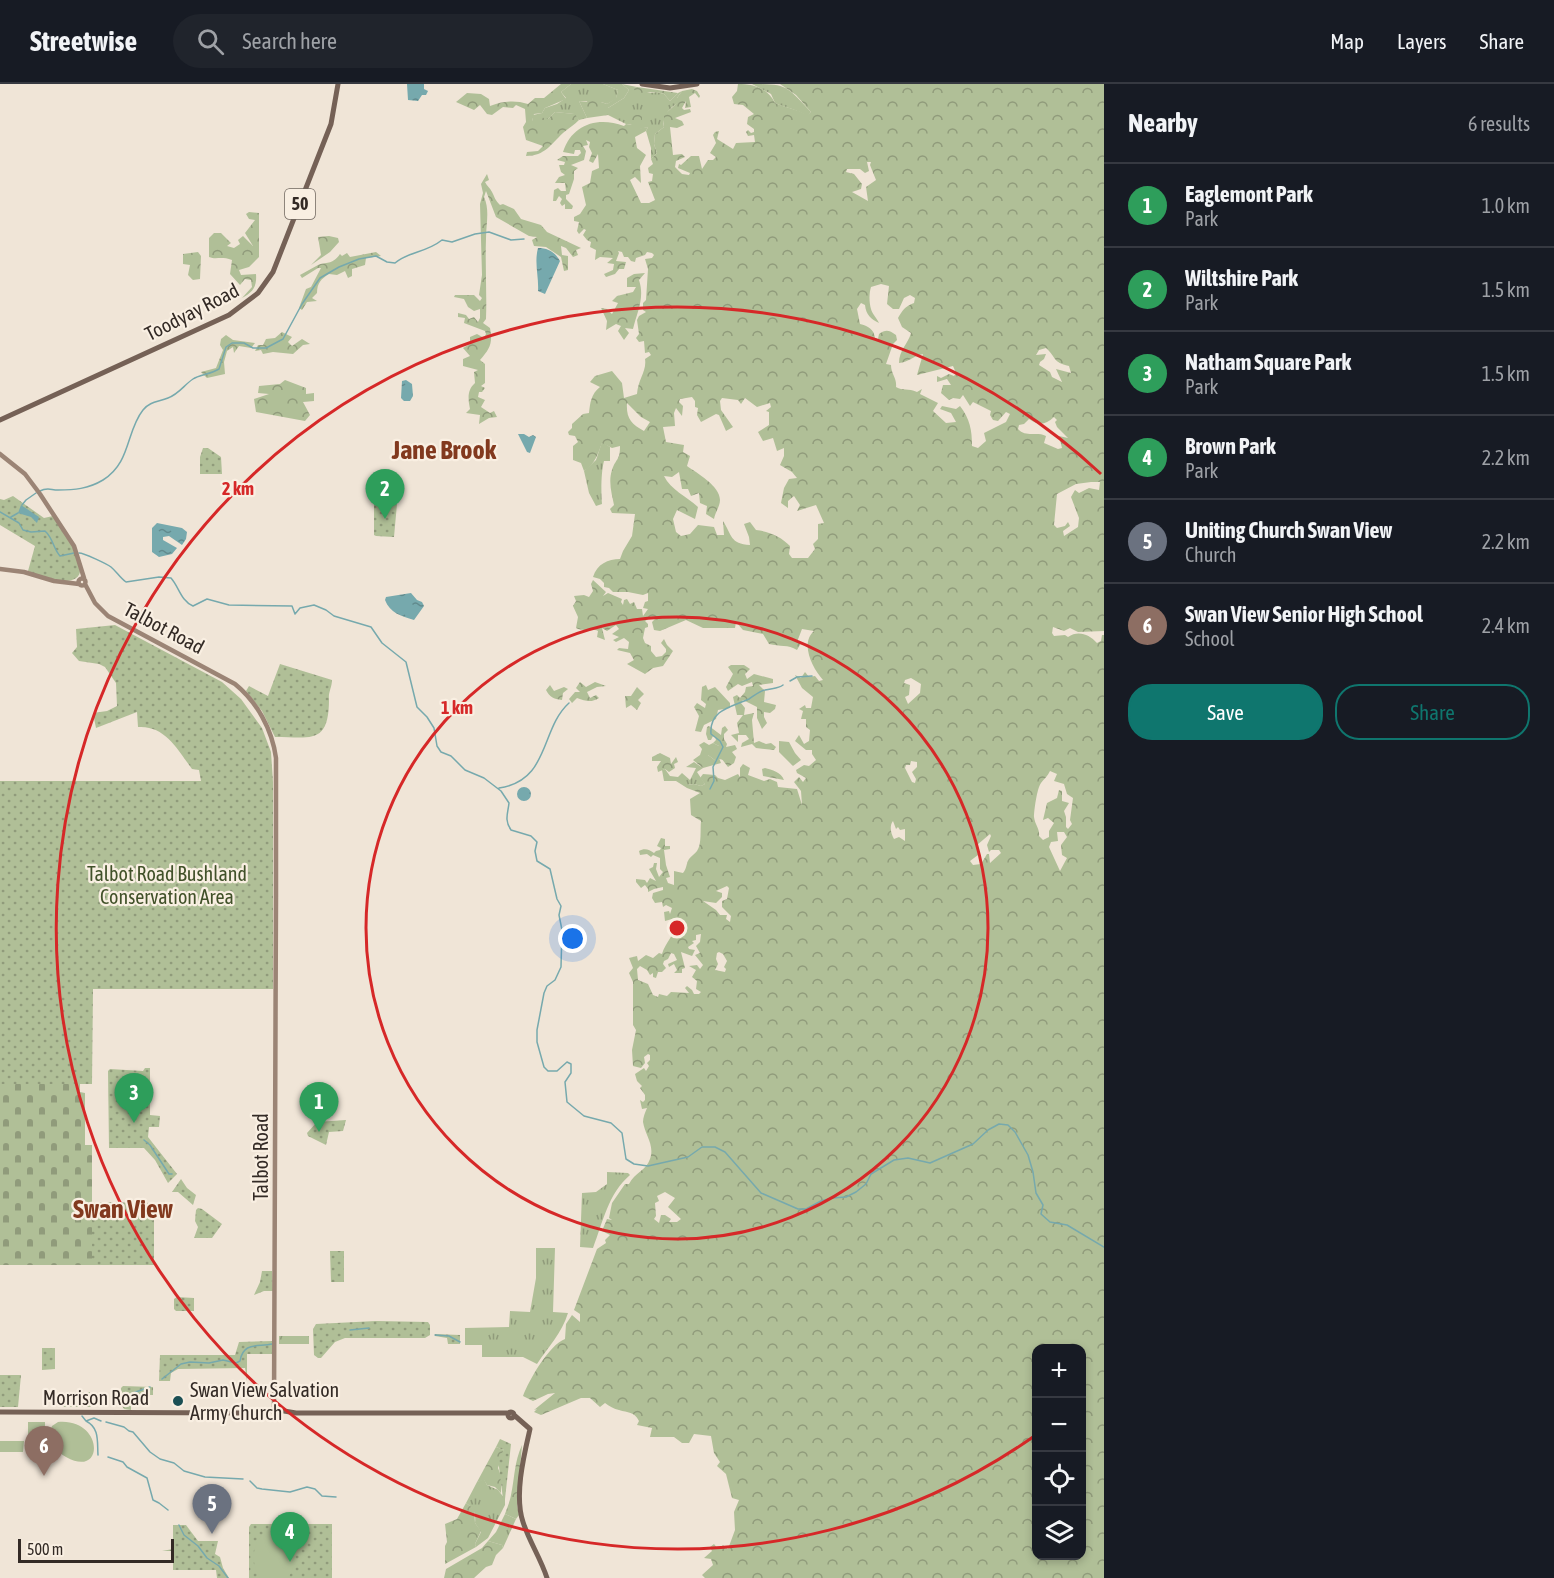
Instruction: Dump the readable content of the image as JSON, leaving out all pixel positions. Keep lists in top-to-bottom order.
{
  "streets": {
    "main road": [
      "50",
      "Toodyay Road",
      "Talbot Road",
      "Morrison Road"
    ]
  },
  "crossings": [
    ["Talbot Road", "Morrison Road"]
  ],
  "districts": ["Jane Brook", "Swan View"],
  "parks": ["Talbot Road Bushland Conservation Area"],
  "places": ["Swan View Salvation Army Church"],
  "scale_bar": "500 m",
  "page": {
    "header": "Streetwise",
    "search": "Search here",
    "nav": ["Map", "Layers", "Share"],
    "heading": ["Nearby", "6 results"],
    "list": [
      {
        "mark": "1",
        "name": "Eaglemont Park",
        "note": "Park",
        "value": "1.0 km"
      },
      {
        "mark": "2",
        "name": "Wiltshire Park",
        "note": "Park",
        "value": "1.5 km"
      },
      {
        "mark": "3",
        "name": "Natham Square Park",
        "note": "Park",
        "value": "1.5 km"
      },
      {
        "mark": "4",
        "name": "Brown Park",
        "note": "Park",
        "value": "2.2 km"
      },
      {
        "mark": "5",
        "name": "Uniting Church Swan View",
        "note": "Church",
        "value": "2.2 km"
      },
      {
        "mark": "6",
        "name": "Swan View Senior High School",
        "note": "School",
        "value": "2.4 km"
      }
    ],
    "pins": [
      "2",
      "3",
      "1",
      "6",
      "5",
      "4"
    ],
    "buttons": ["Save", "Share"],
    "map_buttons": ["+", "−"],
    "scale": "500 m"
  },
  "rings": ["2 km", "1 km"]
}
